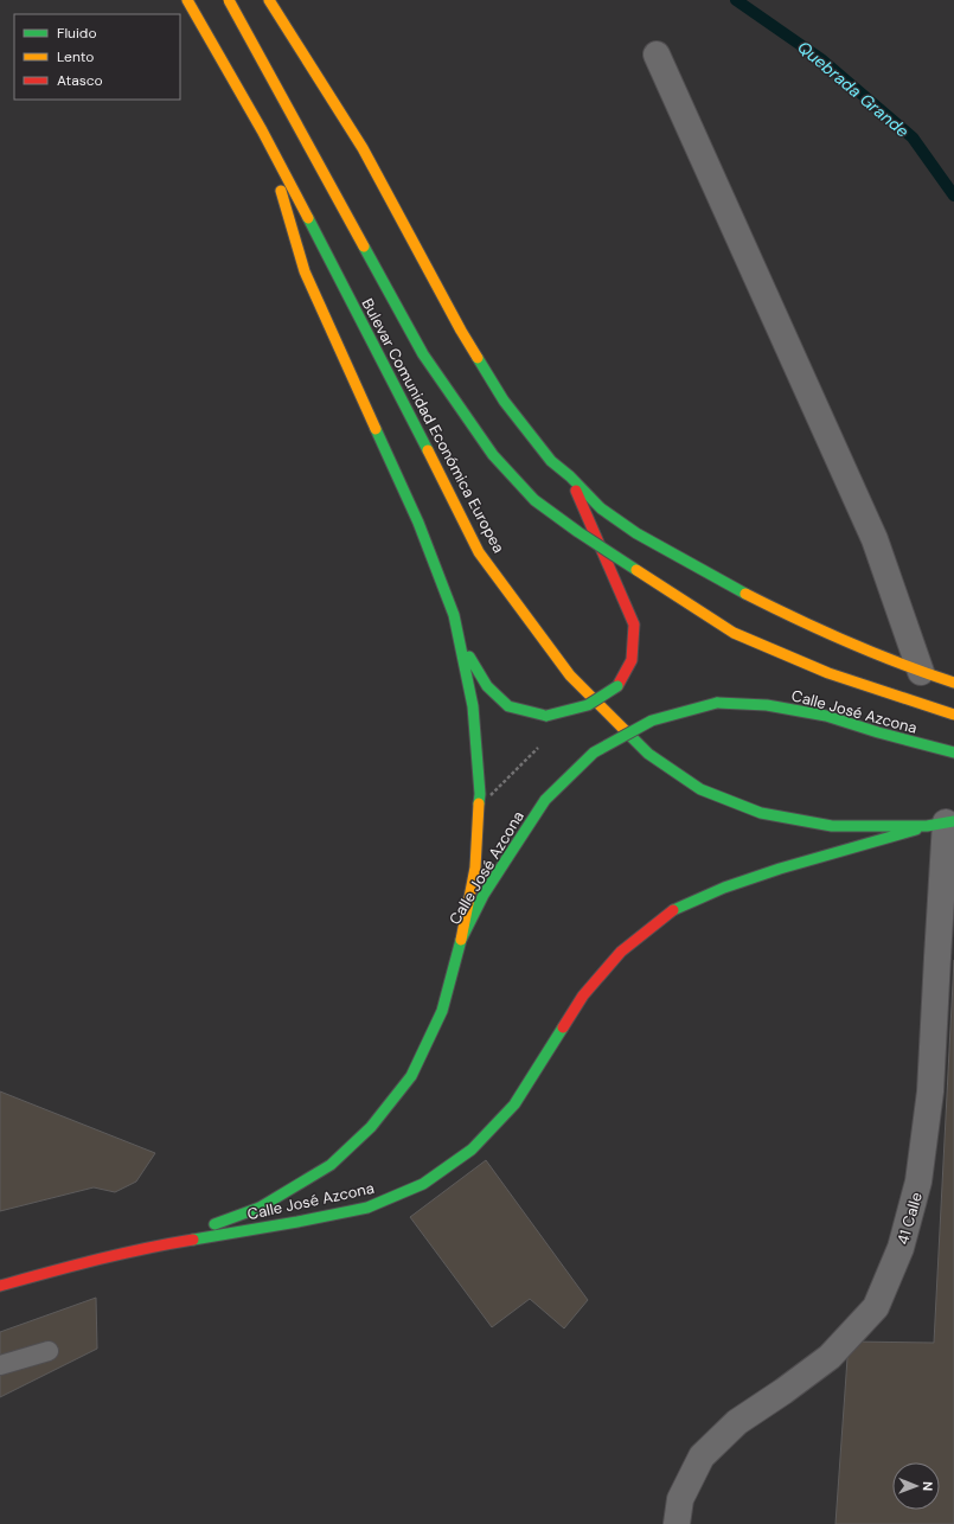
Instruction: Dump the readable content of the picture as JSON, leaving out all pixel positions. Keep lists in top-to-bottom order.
{
  "streets": {
    "main road": ["Bulevar Comunidad Económica Europea", "Calle José Azcona"],
    "street": ["41 Calle"]
  },
  "crossings": [
    ["Bulevar Comunidad Económica Europea", "Calle José Azcona"],
    ["Bulevar Comunidad Económica Europea", "41 Calle"],
    ["Calle José Azcona", "41 Calle"]
  ],
  "water": ["Quebrada Grande"],
  "legend": ["Fluido", "Lento", "Atasco"],
  "north": "right"
}
